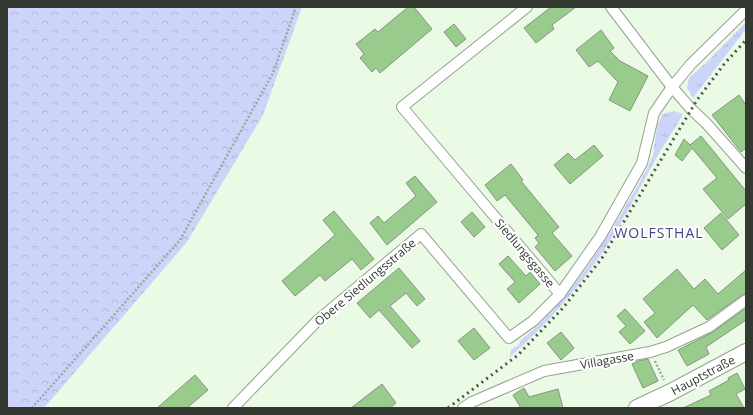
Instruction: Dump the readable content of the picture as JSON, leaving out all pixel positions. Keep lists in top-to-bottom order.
{
  "streets": {
    "main road": ["Hauptstraße"],
    "street": ["Siedlungsgasse", "Obere Siedlungsstraße", "Villagasse"]
  },
  "crossings": [
    ["Siedlungsgasse", "Obere Siedlungsstraße"]
  ],
  "districts": ["WOLFSTHAL"]
}
